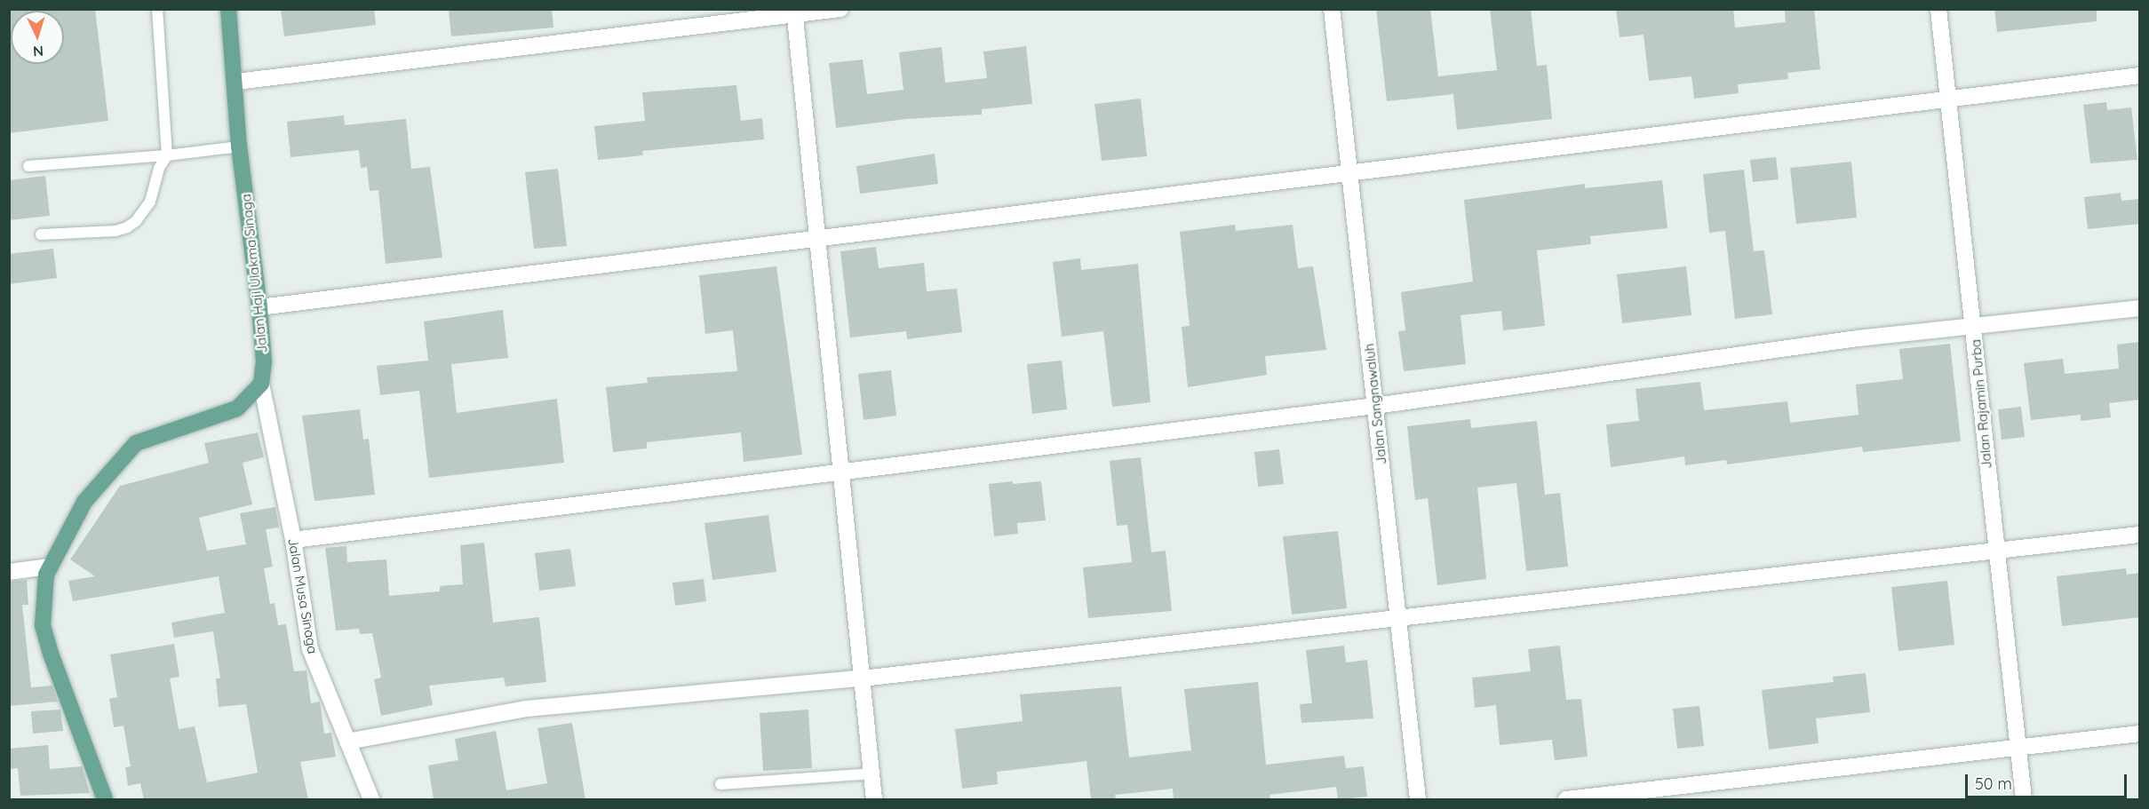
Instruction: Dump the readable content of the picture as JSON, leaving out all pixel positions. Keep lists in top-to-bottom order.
{
  "streets": {
    "main road": ["Jalan Haji Ulakma Sinaga"],
    "street": ["Jalan Sangnawaluh", "Jalan Rajamin Purba", "Jalan Musa Sinaga"]
  },
  "crossings": [
    ["Jalan Haji Ulakma Sinaga", "Jalan Musa Sinaga"]
  ],
  "scale_bar": "50 m",
  "north": "bottom"
}
